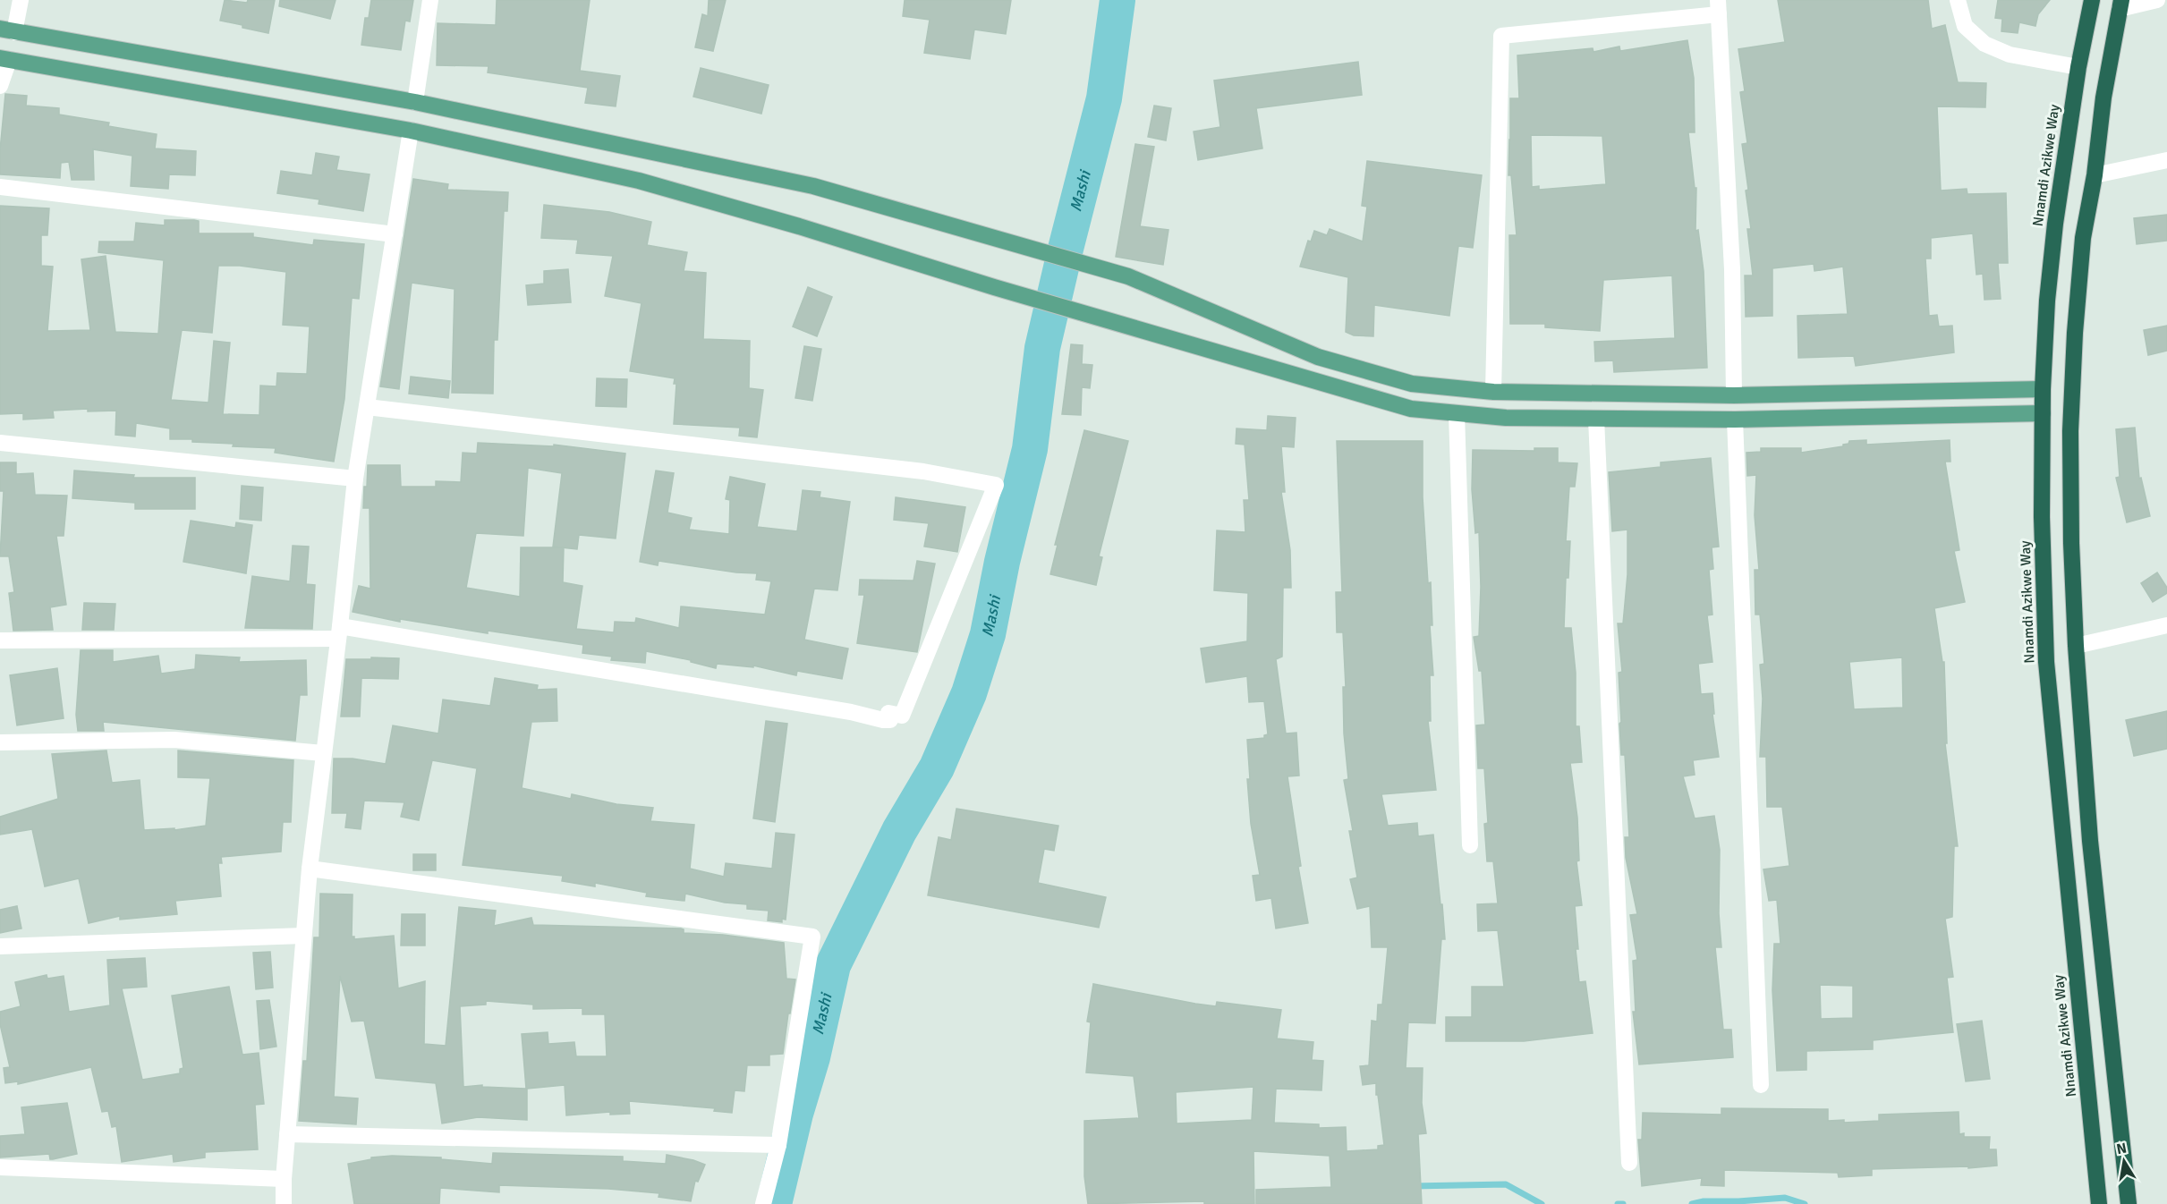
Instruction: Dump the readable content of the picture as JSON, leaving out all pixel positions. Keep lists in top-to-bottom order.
{
  "streets": {
    "highway": ["Nnamdi Azikwe Way"]
  },
  "water": ["Mashi"],
  "north": "top"
}
